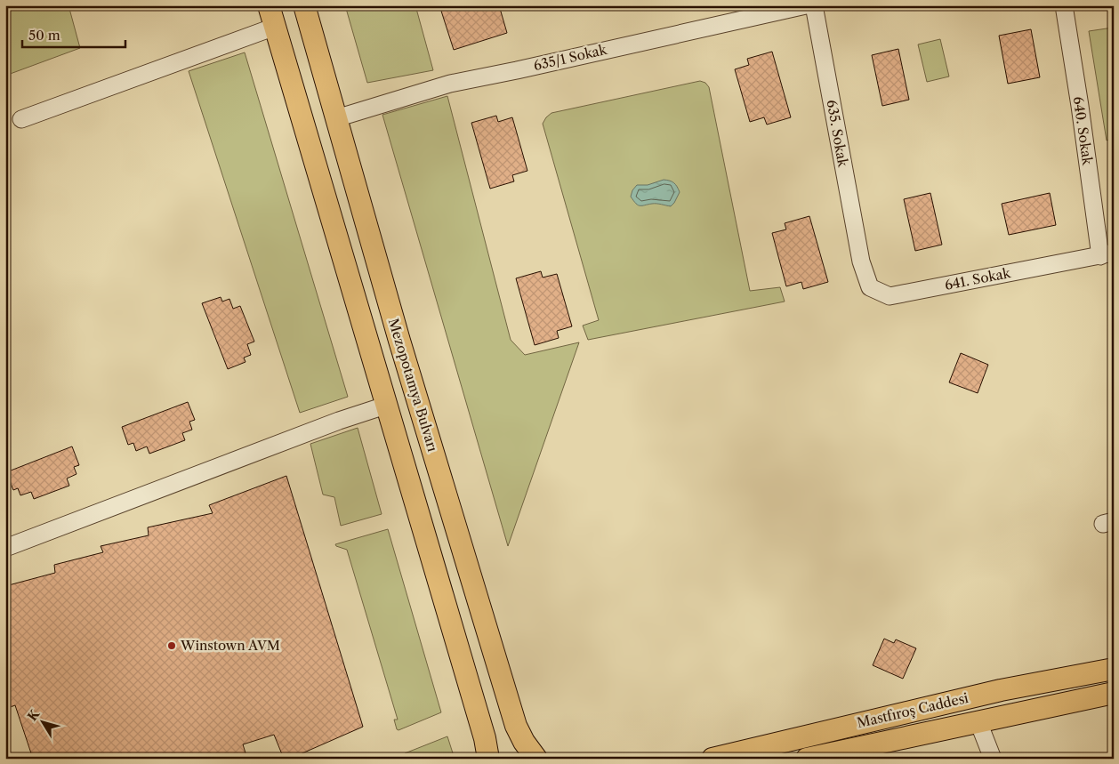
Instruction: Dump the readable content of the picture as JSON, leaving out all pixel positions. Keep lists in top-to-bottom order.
{
  "streets": {
    "main road": ["Mezopotamya Bulvarı", "Mastfıroş Caddesi"],
    "street": [
      "635/1 Sokak",
      "640. Sokak",
      "635. Sokak",
      "641. Sokak"
    ]
  },
  "crossings": [
    ["635/1 Sokak", "Mezopotamya Bulvarı"],
    ["640. Sokak", "641. Sokak"],
    ["635. Sokak", "641. Sokak"]
  ],
  "places": ["Winstown AVM"],
  "scale_bar": "50 m",
  "north": "top left"
}
